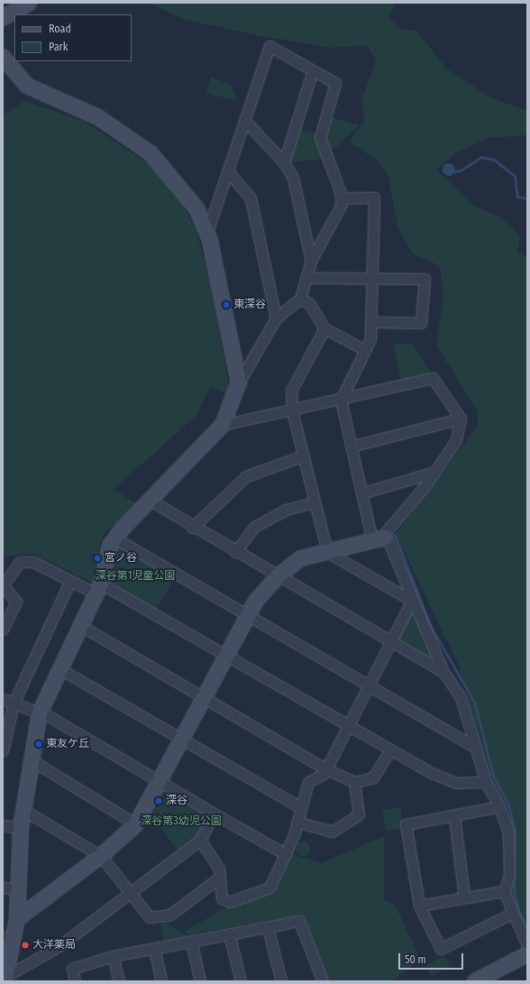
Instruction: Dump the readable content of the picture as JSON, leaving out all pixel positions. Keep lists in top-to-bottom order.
{
  "parks": ["深谷第1児童公園", "深谷第3幼児公園"],
  "places": [
    "東深谷",
    "宮ノ谷",
    "東友ケ丘",
    "深谷",
    "大洋薬局"
  ],
  "legend": ["Road", "Park"],
  "scale_bar": "50 m"
}
